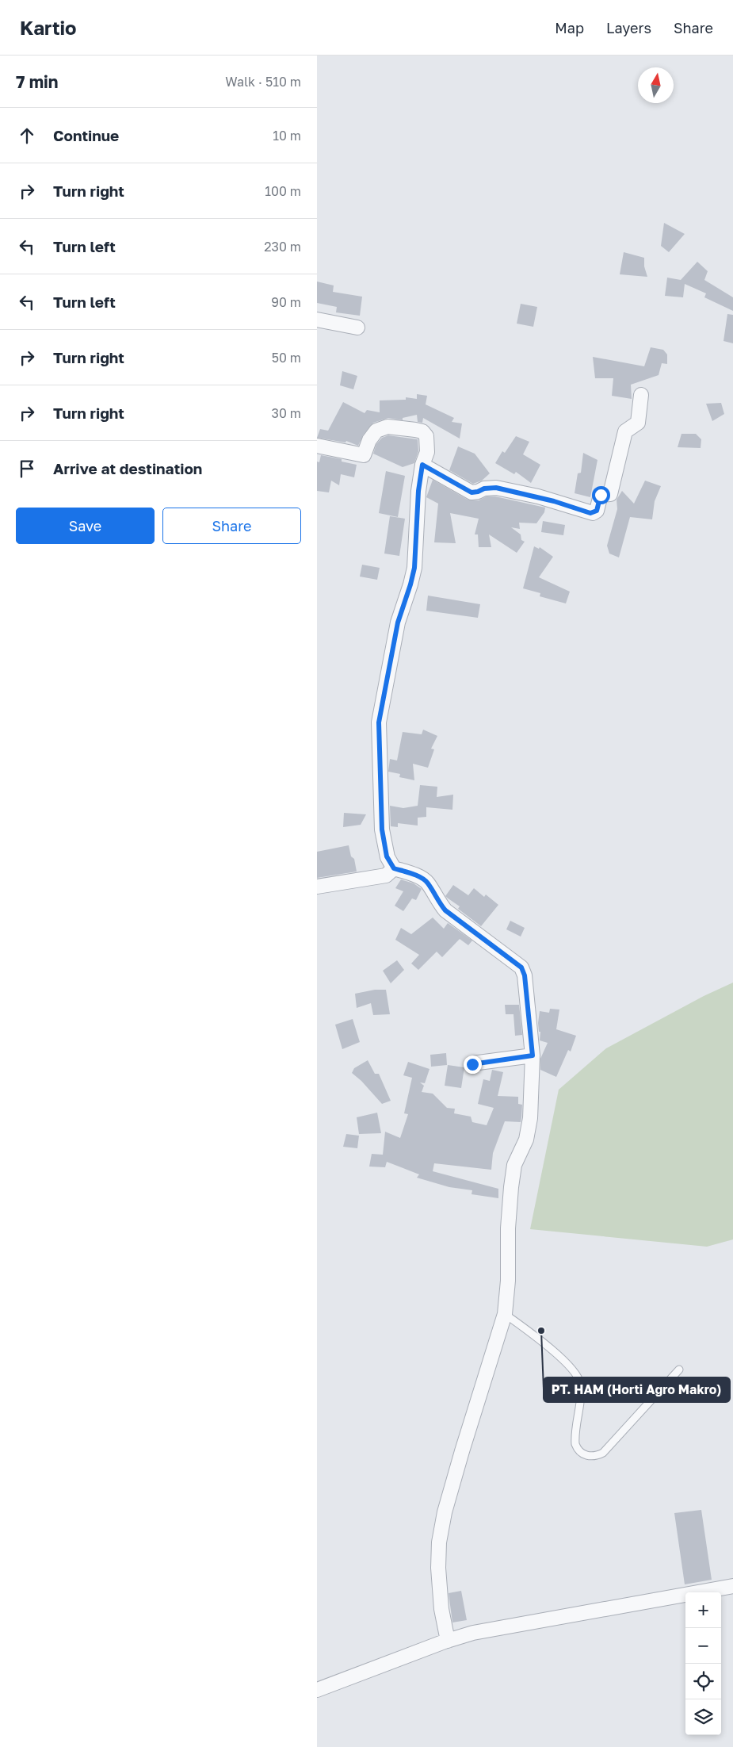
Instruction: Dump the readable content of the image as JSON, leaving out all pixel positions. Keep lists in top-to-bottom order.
{
  "places": ["PT. HAM (Horti Agro Makro)"],
  "north": "top",
  "page": {
    "header": "Kartio",
    "nav": ["Map", "Layers", "Share"],
    "heading": ["7 min", "Walk · 510 m"],
    "list": [
      ["Continue", "10 m"],
      ["Turn right", "100 m"],
      ["Turn left", "230 m"],
      ["Turn left", "90 m"],
      ["Turn right", "50 m"],
      ["Turn right", "30 m"],
      "Arrive at destination"
    ],
    "buttons": ["Save", "Share"],
    "map_buttons": ["+", "−"]
  }
}
